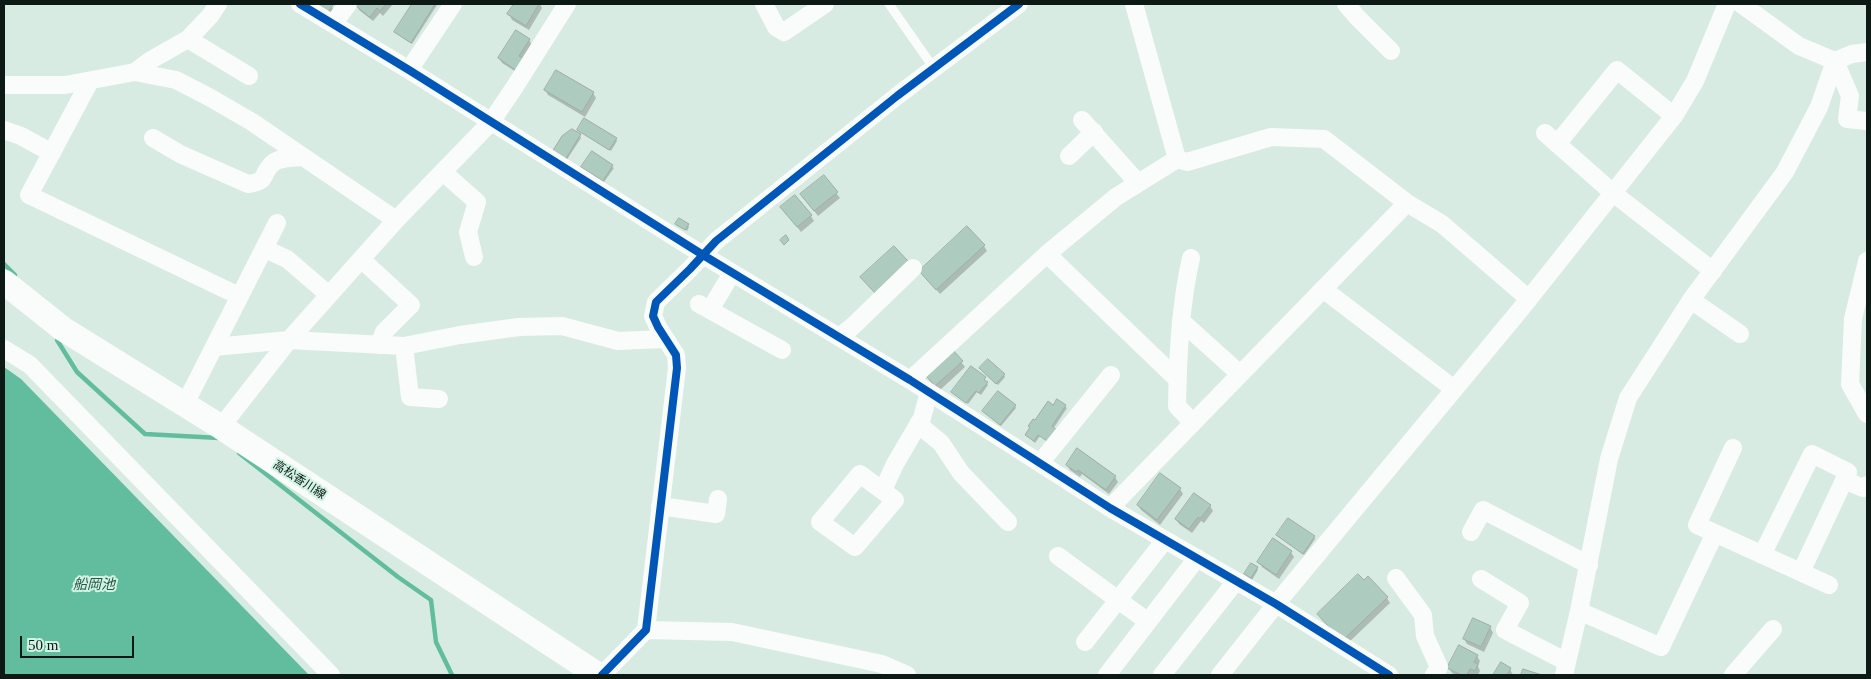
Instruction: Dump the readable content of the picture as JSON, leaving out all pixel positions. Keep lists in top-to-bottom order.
{
  "streets": {
    "main road": ["高松香川線"]
  },
  "water": ["船岡池"],
  "scale_bar": "50 m"
}
